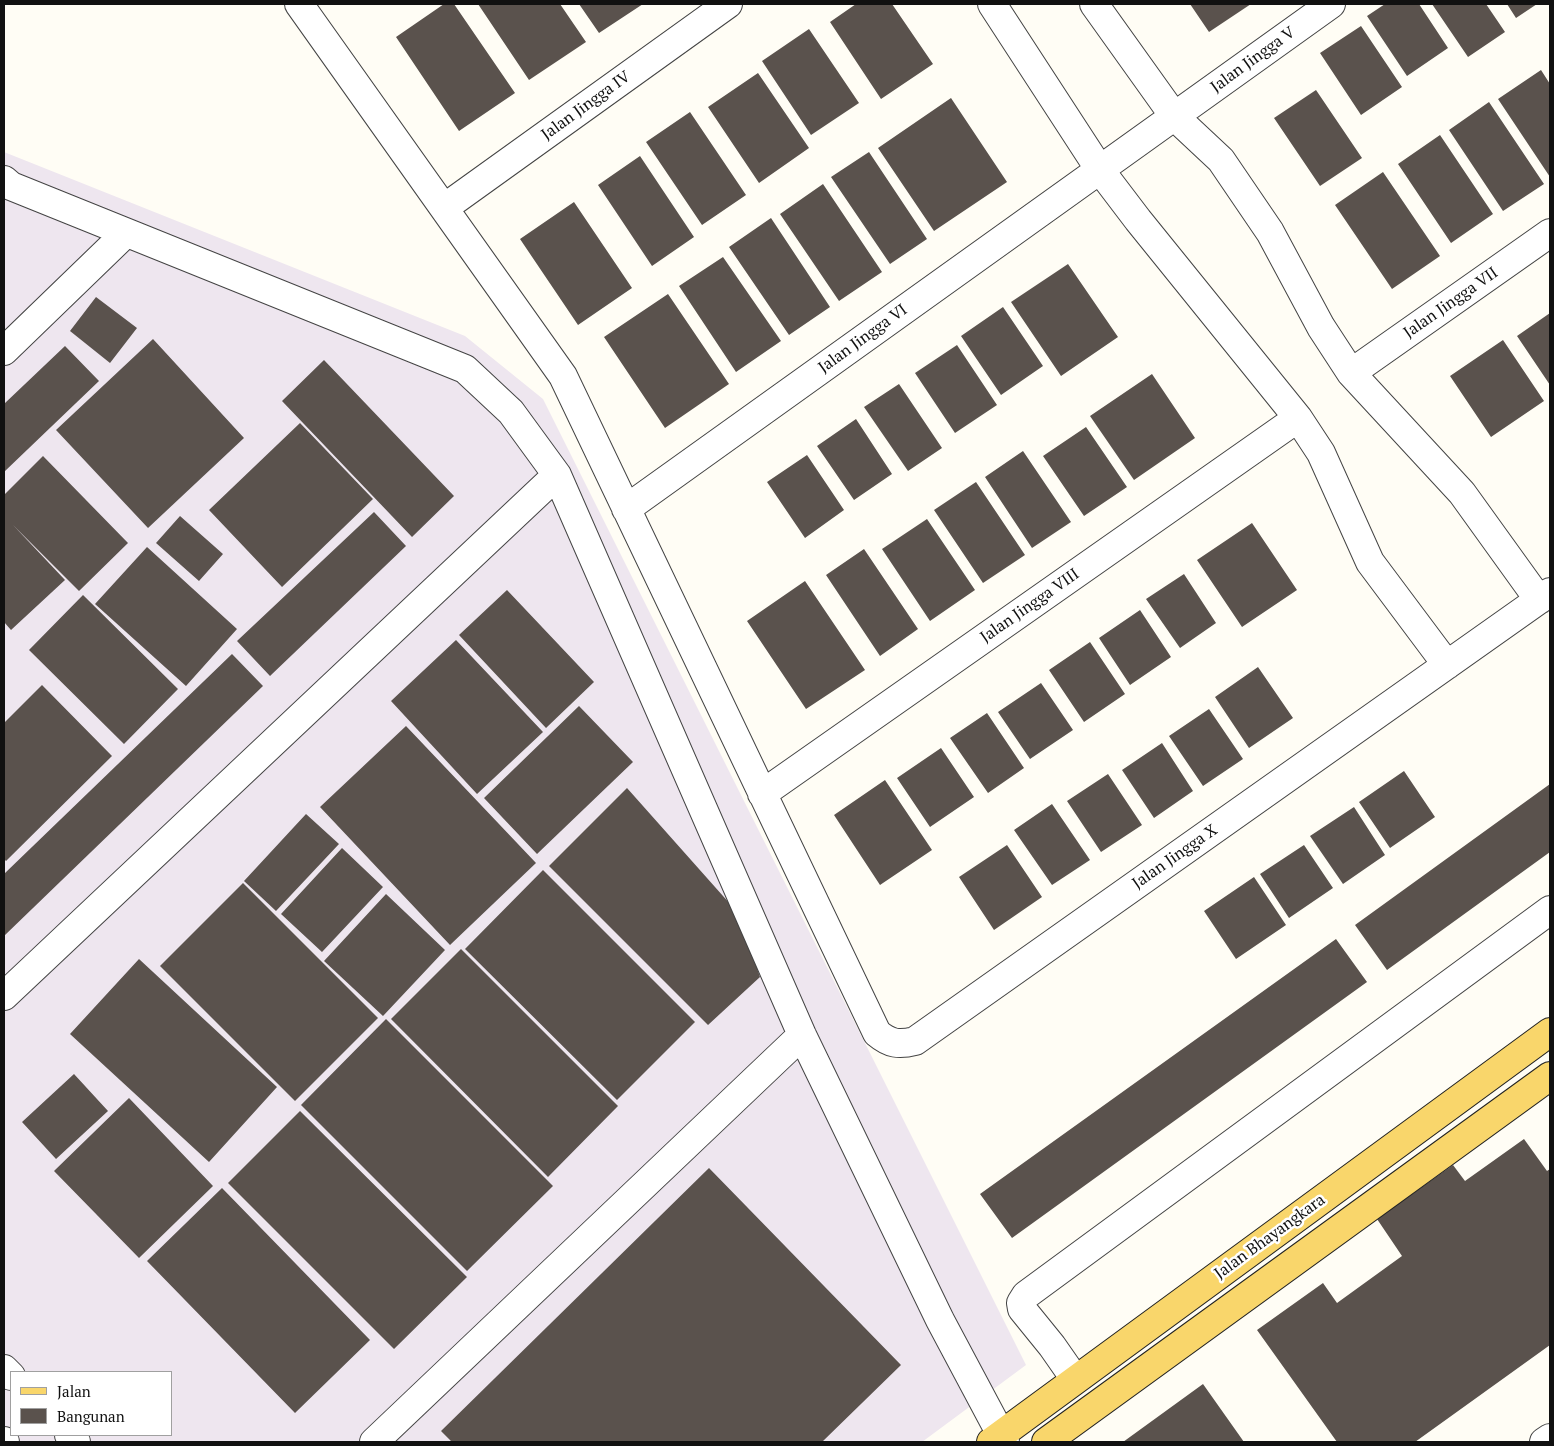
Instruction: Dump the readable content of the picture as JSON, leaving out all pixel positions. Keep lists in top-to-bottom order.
{
  "streets": {
    "main road": ["Jalan Bhayangkara"],
    "street": [
      "Jalan Jingga V",
      "Jalan Jingga IV",
      "Jalan Jingga VII",
      "Jalan Jingga VI",
      "Jalan Jingga VIII",
      "Jalan Jingga X"
    ]
  },
  "crossings": [
    ["Jalan Jingga V", "Jalan Jingga VI"],
    ["Jalan Jingga VIII", "Jalan Jingga X"]
  ],
  "legend": ["Jalan", "Bangunan"]
}
